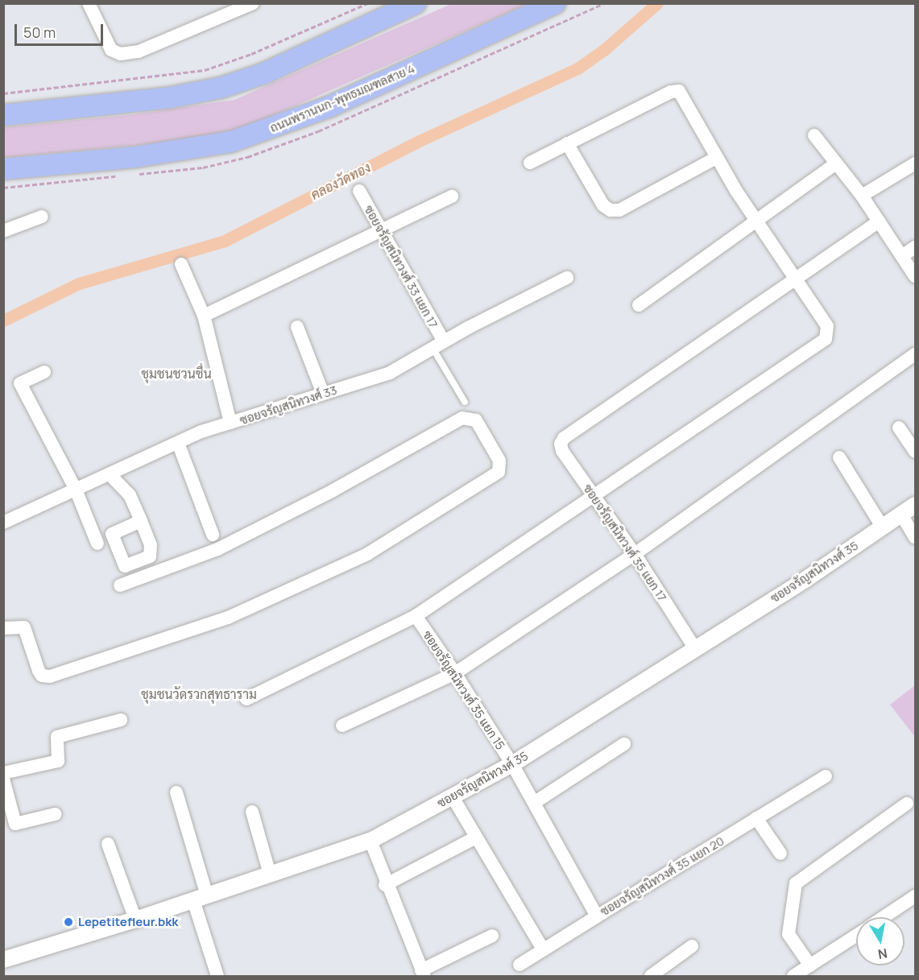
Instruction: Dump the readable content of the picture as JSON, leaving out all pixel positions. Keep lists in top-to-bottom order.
{
  "streets": {
    "main road": ["ถนนพรานนก-พุทธมณฑลสาย 4"],
    "street": [
      "ซอยจรัญสนิทวงศ์ 33 แยก 17",
      "ซอยจรัญสนิทวงศ์ 33",
      "ซอยจรัญสนิทวงศ์ 35 แยก 17",
      "ซอยจรัญสนิทวงศ์ 35",
      "ซอยจรัญสนิทวงศ์ 35 แยก 15",
      "ซอยจรัญสนิทวงศ์ 35 แยก 20"
    ]
  },
  "crossings": [
    ["ซอยจรัญสนิทวงศ์ 33 แยก 17", "ซอยจรัญสนิทวงศ์ 33"],
    ["ซอยจรัญสนิทวงศ์ 35 แยก 17", "ซอยจรัญสนิทวงศ์ 35"],
    ["ซอยจรัญสนิทวงศ์ 35", "ซอยจรัญสนิทวงศ์ 35 แยก 15"],
    ["ซอยจรัญสนิทวงศ์ 35", "ซอยจรัญสนิทวงศ์ 35 แยก 20"],
    ["ซอยจรัญสนิทวงศ์ 35 แยก 15", "ซอยจรัญสนิทวงศ์ 35 แยก 20"]
  ],
  "districts": ["ชุมชนชวนชื่น", "ชุมชนวัดรวกสุทธาราม"],
  "water": ["คลองวัดทอง"],
  "places": ["Lepetitefleur.bkk"],
  "scale_bar": "50 m",
  "north": "bottom"
}
